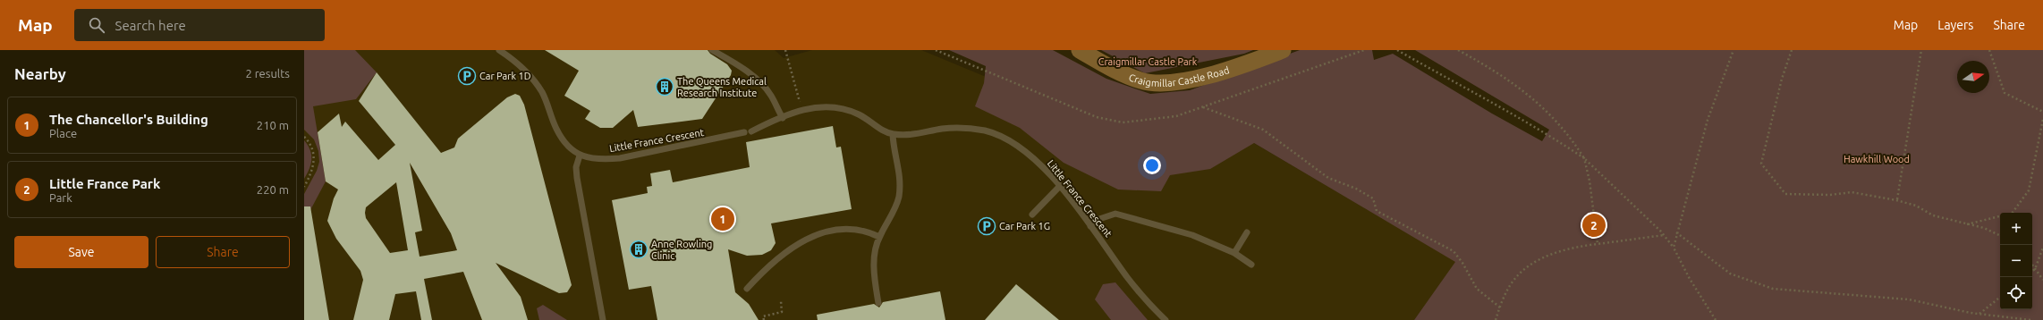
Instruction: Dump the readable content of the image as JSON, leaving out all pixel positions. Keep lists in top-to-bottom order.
{
  "streets": {
    "street": ["Craigmillar Castle Road"],
    "lane": ["Little France Crescent"]
  },
  "parks": ["Craigmillar Castle Park", "Hawkhill Wood"],
  "places": {
    "parking": ["Car Park 1D", "Car Park 1G"],
    "building": ["The Queens Medical Research Institute", "Anne Rowling Clinic"]
  },
  "north": "right",
  "page": {
    "header": "Map",
    "search": "Search here",
    "nav": ["Map", "Layers", "Share"],
    "heading": ["Nearby", "2 results"],
    "list": [
      {
        "mark": "1",
        "name": "The Chancellor's Building",
        "note": "Place",
        "value": "210 m"
      },
      {
        "mark": "2",
        "name": "Little France Park",
        "note": "Park",
        "value": "220 m"
      }
    ],
    "pins": ["1", "2"],
    "map_buttons": ["+", "−"],
    "buttons": ["Save", "Share"]
  }
}
